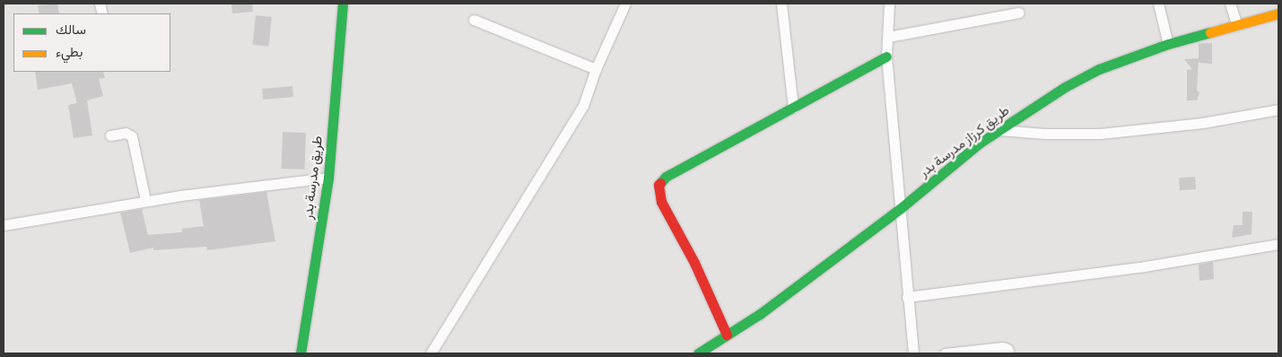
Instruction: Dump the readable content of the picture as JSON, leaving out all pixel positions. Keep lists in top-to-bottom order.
{
  "streets": {
    "street": ["طريق كرزاز مدرسة بدر", "طريق مدرسة بدر"]
  },
  "legend": ["سالك", "بطيء"]
}
